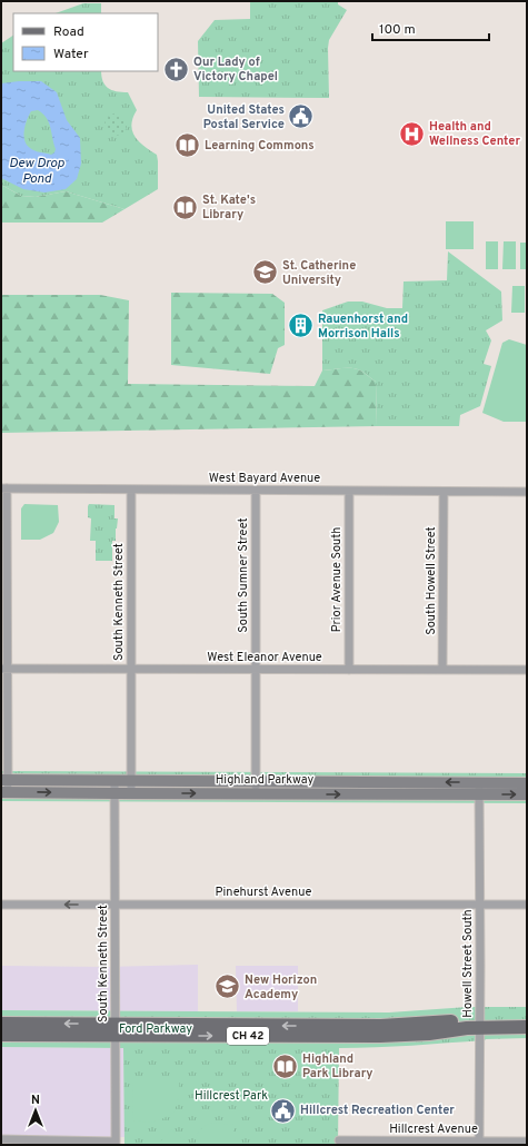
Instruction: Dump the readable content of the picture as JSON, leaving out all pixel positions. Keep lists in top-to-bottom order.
{
  "streets": {
    "main road": ["CH 42"],
    "street": [
      "West Bayard Avenue",
      "South Sumner Street",
      "Prior Avenue South",
      "South Howell Street",
      "South Kenneth Street",
      "West Eleanor Avenue",
      "Highland Parkway",
      "Pinehurst Avenue",
      "Howell Street South",
      "Hillcrest Avenue"
    ]
  },
  "crossings": [
    ["West Bayard Avenue", "South Sumner Street"],
    ["West Bayard Avenue", "Prior Avenue South"],
    ["West Bayard Avenue", "South Howell Street"],
    ["West Bayard Avenue", "South Kenneth Street"],
    ["South Sumner Street", "West Eleanor Avenue"],
    ["South Sumner Street", "Highland Parkway"],
    ["Prior Avenue South", "West Eleanor Avenue"],
    ["South Howell Street", "West Eleanor Avenue"],
    ["South Kenneth Street", "West Eleanor Avenue"],
    ["South Kenneth Street", "Highland Parkway"],
    ["South Kenneth Street", "Pinehurst Avenue"],
    ["South Kenneth Street", "CH 42"],
    ["Highland Parkway", "Howell Street South"],
    ["Pinehurst Avenue", "Howell Street South"],
    ["Howell Street South", "CH 42"],
    ["Howell Street South", "Hillcrest Avenue"]
  ],
  "water": ["Dew Drop Pond"],
  "parks": ["Ford Parkway", "Hillcrest Park"],
  "places": {
    "church": ["Our Lady of Victory Chapel"],
    "public building": ["United States Postal Service", "Hillcrest Recreation Center"],
    "hospital": ["Health and Wellness Center"],
    "library": ["Learning Commons", "St. Kate's Library", "Highland Park Library"],
    "school or university": ["St. Catherine University", "New Horizon Academy"],
    "building": ["Rauenhorst and Morrison Halls"]
  },
  "legend": ["Road", "Water"],
  "scale_bar": "100 m",
  "north": "top"
}
